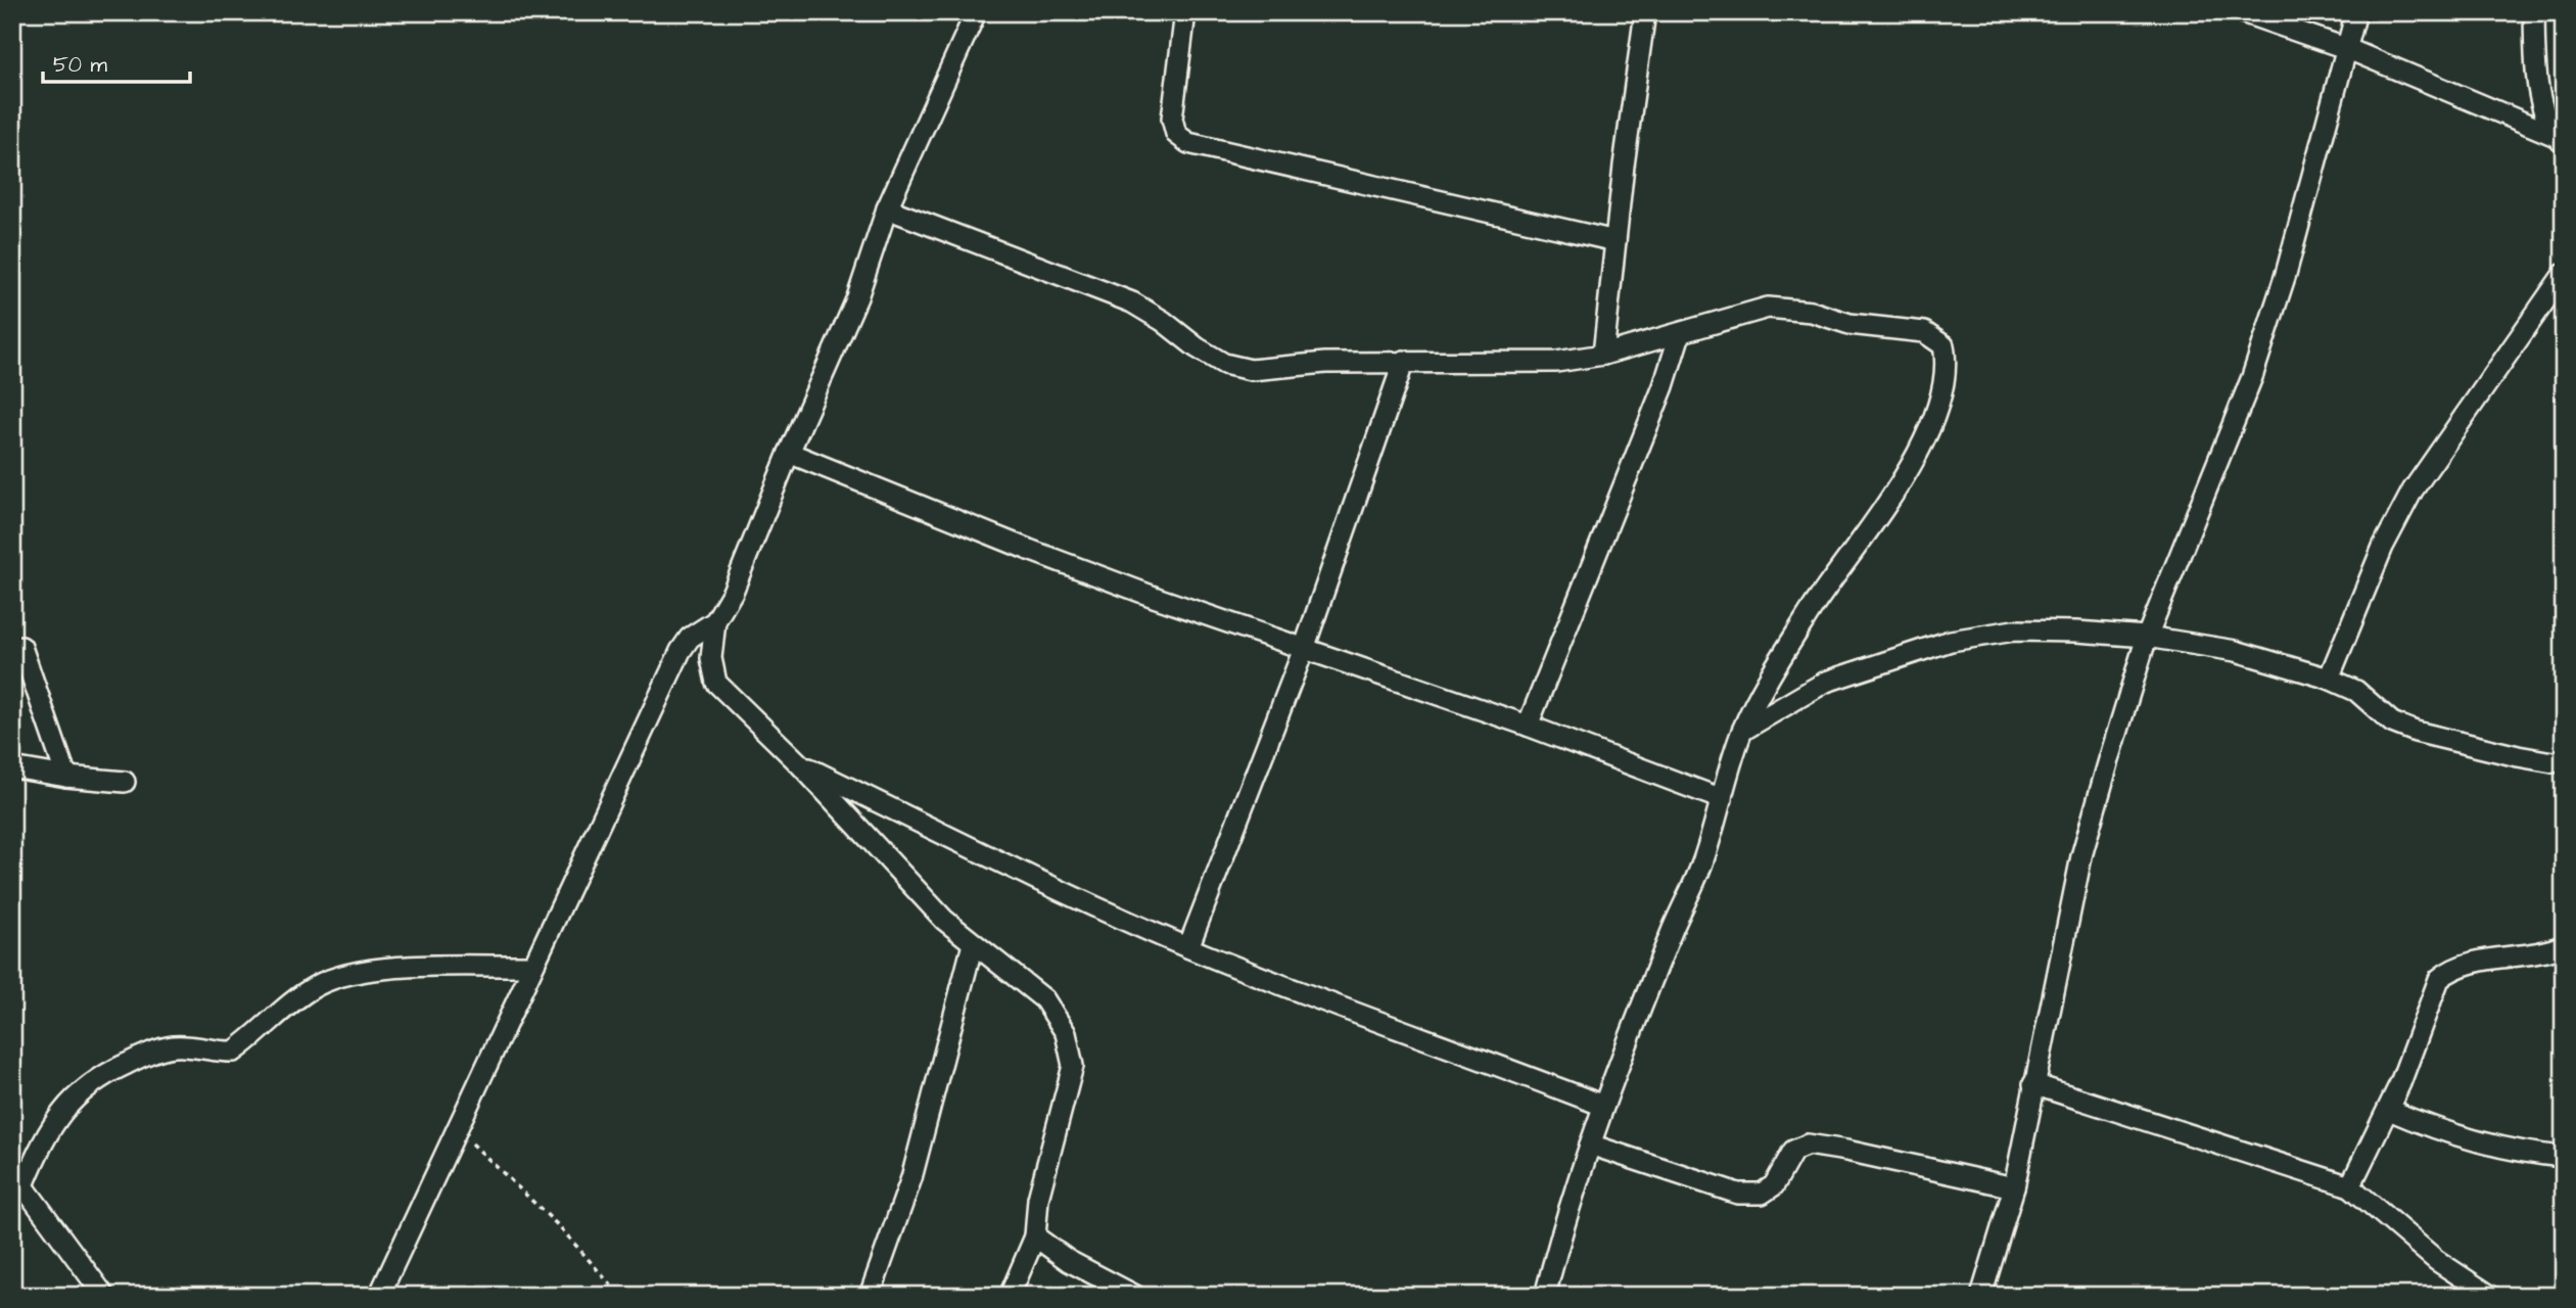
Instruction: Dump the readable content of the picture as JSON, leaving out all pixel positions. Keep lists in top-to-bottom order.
{
  "scale_bar": "50 m"
}
